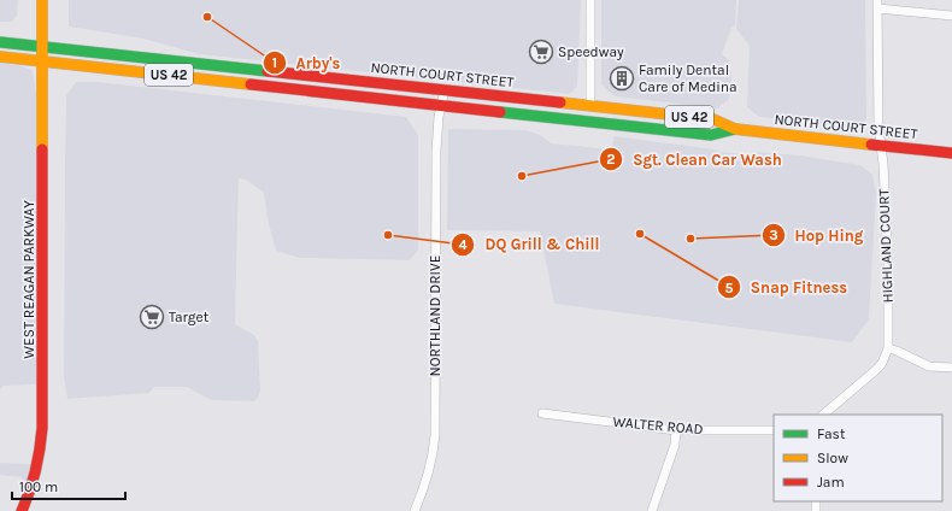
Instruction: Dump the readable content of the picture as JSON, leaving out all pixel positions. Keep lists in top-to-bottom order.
{
  "streets": {
    "main road": ["US 42", "NORTH COURT STREET", "WEST REAGAN PARKWAY"],
    "street": ["HIGHLAND COURT", "NORTHLAND DRIVE", "WALTER ROAD"]
  },
  "crossings": [
    ["NORTH COURT STREET", "HIGHLAND COURT"],
    ["NORTH COURT STREET", "WEST REAGAN PARKWAY"],
    ["NORTH COURT STREET", "NORTHLAND DRIVE"]
  ],
  "places": {
    "other": [
      "Arby's",
      "Sgt. Clean Car Wash",
      "Snap Fitness",
      "DQ Grill & Chill",
      "Hop Hing"
    ],
    "supermarket": ["Speedway", "Target"],
    "building": ["Family Dental Care of Medina"]
  },
  "legend": ["Fast", "Slow", "Jam"],
  "scale_bar": "100 m"
}
